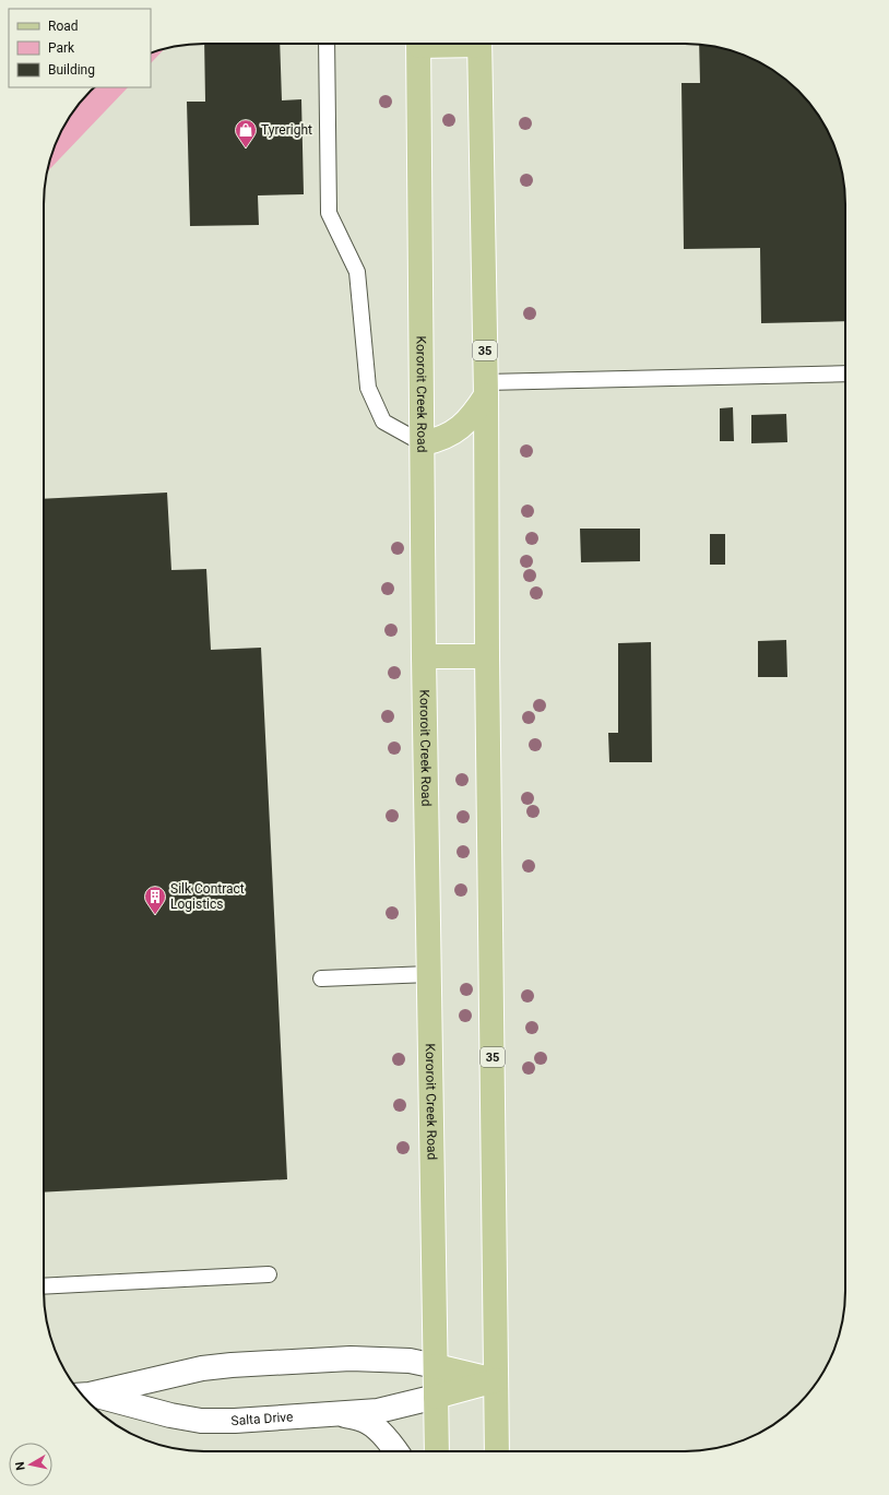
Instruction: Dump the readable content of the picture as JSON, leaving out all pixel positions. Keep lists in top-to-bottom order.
{
  "streets": {
    "main road": ["35", "Kororoit Creek Road"],
    "street": ["Salta Drive"]
  },
  "crossings": [
    ["Kororoit Creek Road", "Salta Drive"]
  ],
  "places": {
    "shop": ["Tyreright"],
    "building": ["Silk Contract Logistics"]
  },
  "legend": ["Road", "Park", "Building"],
  "north": "left"
}
